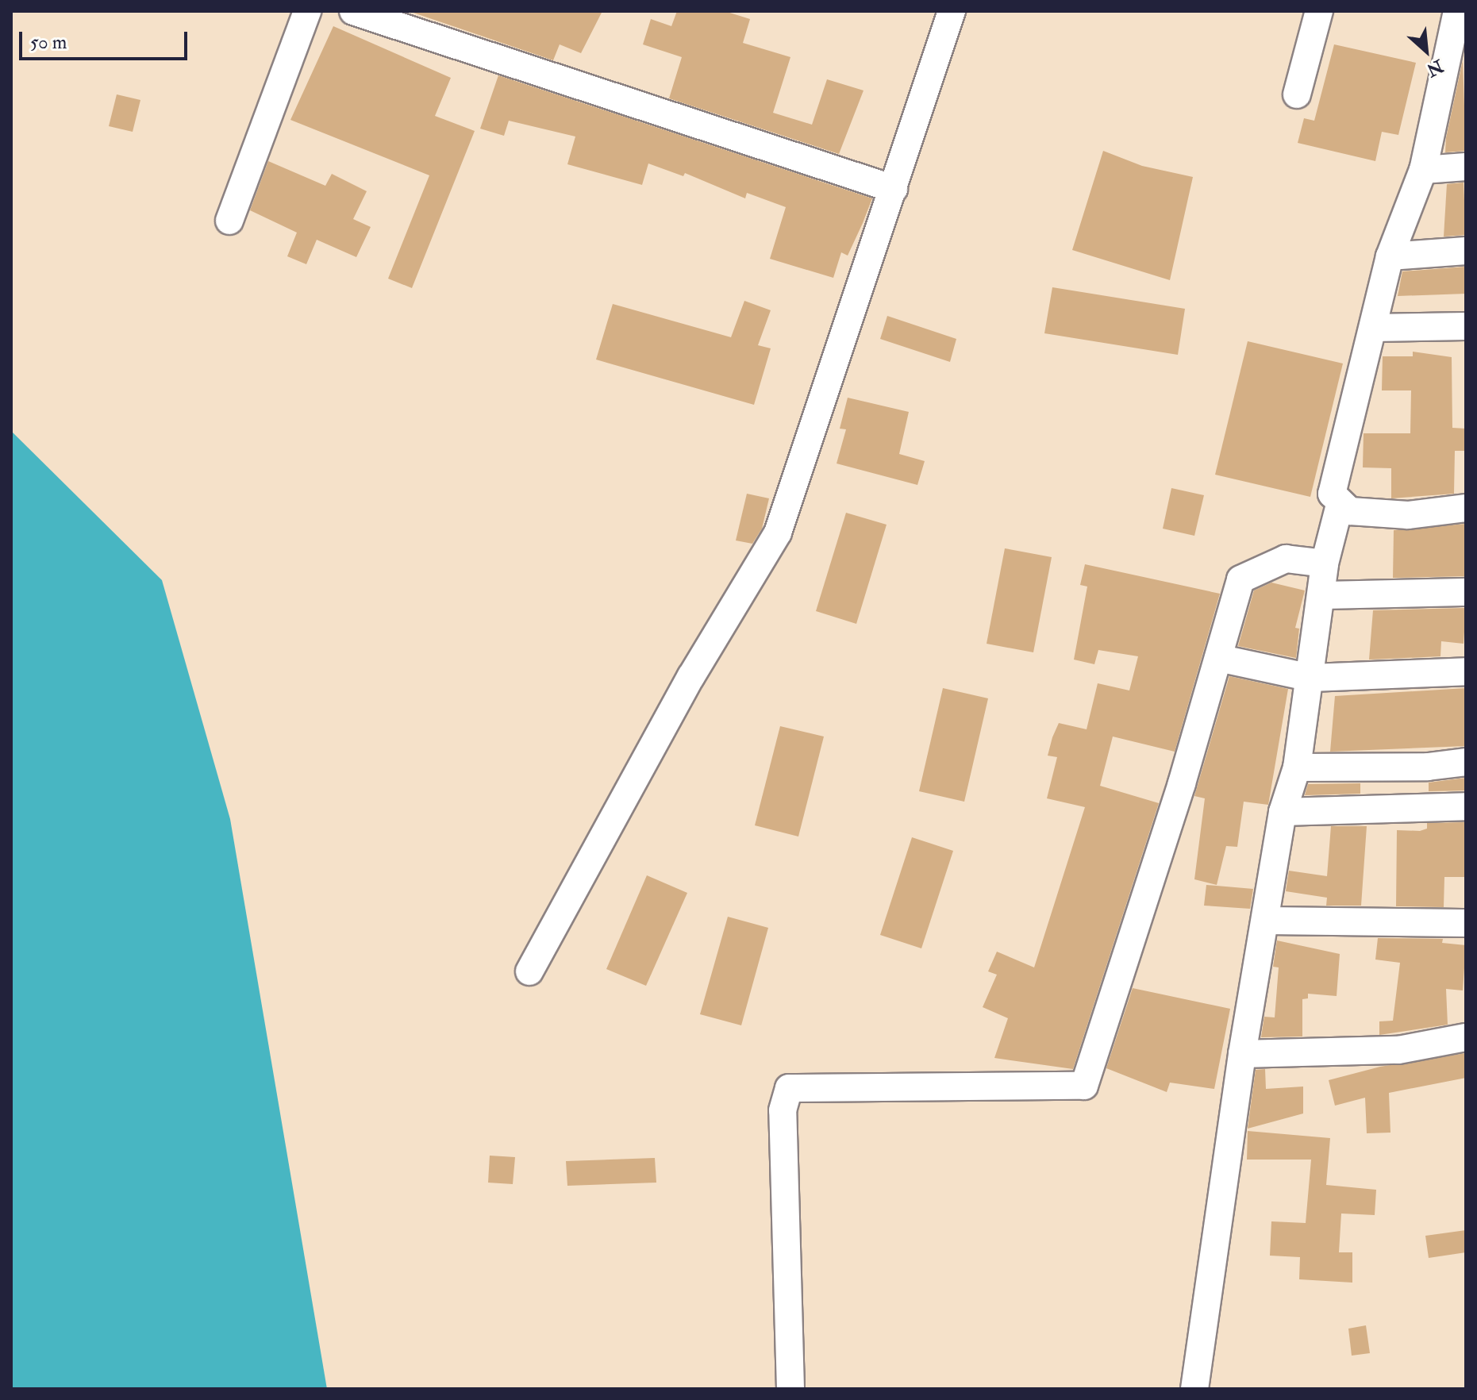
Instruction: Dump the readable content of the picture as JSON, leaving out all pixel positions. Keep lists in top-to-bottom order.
{
  "scale_bar": "50 m",
  "north": "bottom right"
}
